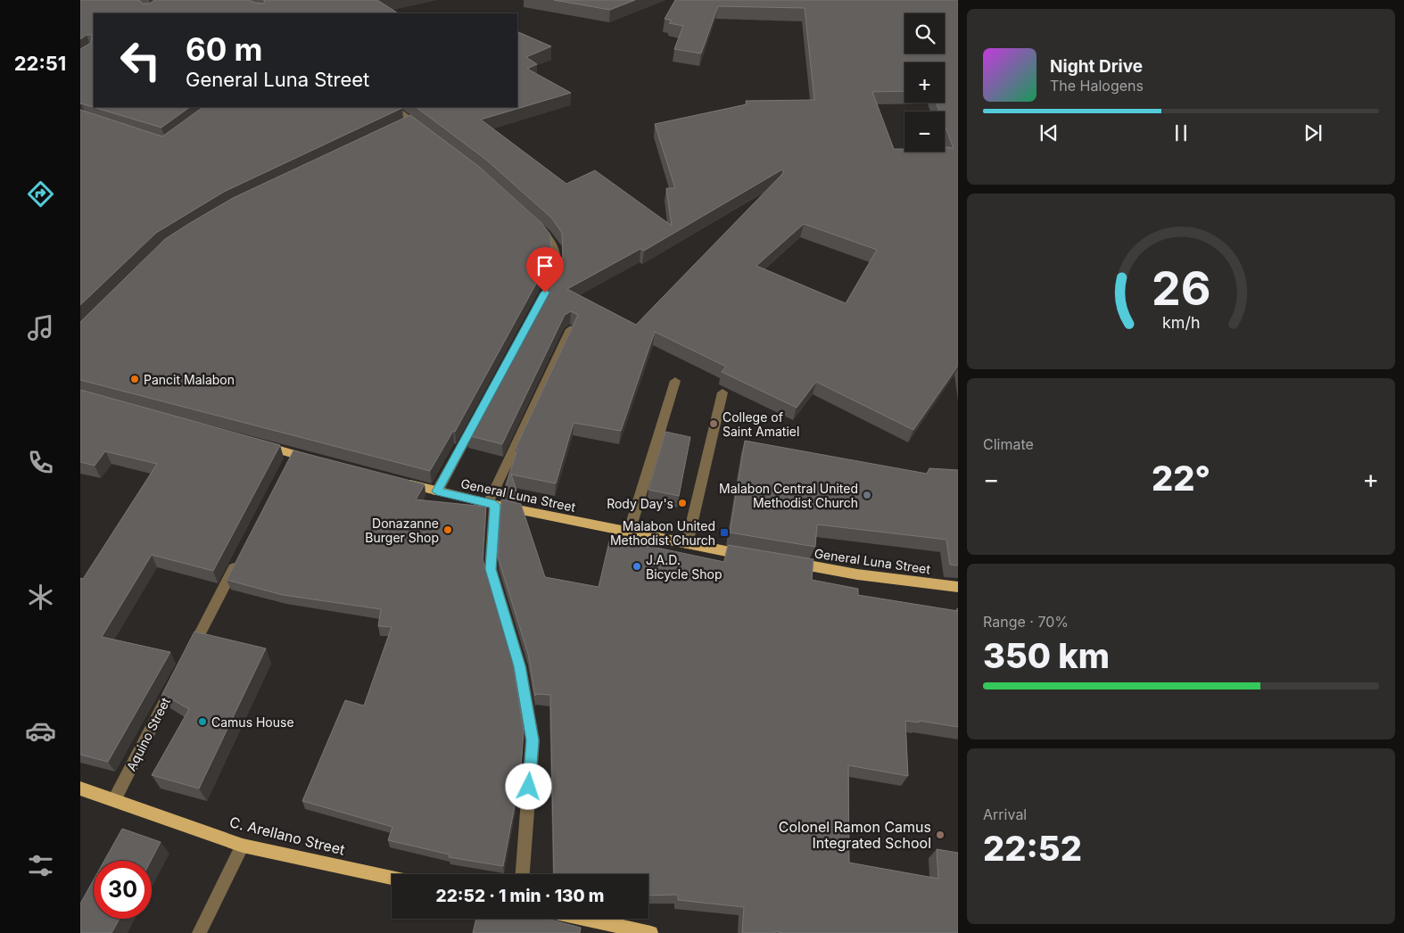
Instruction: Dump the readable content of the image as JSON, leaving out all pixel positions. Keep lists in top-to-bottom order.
{
  "streets": {
    "main road": ["General Luna Street", "C. Arellano Street"],
    "street": ["Aquino Street"]
  },
  "crossings": [
    ["Aquino Street", "C. Arellano Street"]
  ],
  "places": {
    "other": [
      "Pancit Malabon",
      "College of Saint Amatiel",
      "Malabon Central United Methodist Church",
      "Rody Day's",
      "Donazanne Burger Shop",
      "J.A.D. Bicycle Shop",
      "Camus House",
      "Colonel Ramon Camus Integrated School"
    ],
    "transit": ["Malabon United Methodist Church"]
  },
  "page": {
    "tabs": "22:51",
    "map_buttons": ["+", "−"],
    "turn": ["60 m", "General Luna Street"],
    "song": ["Night Drive", "The Halogens"],
    "tile": [
      "Climate",
      ["Range · 70%", "350 km"],
      ["Arrival", "22:52"]
    ],
    "heat": ["−", "22°", "+"],
    "limit": "30",
    "trip": "22:52 · 1 min · 130 m",
    "gauge": ["26", "km/h"]
  }
}
